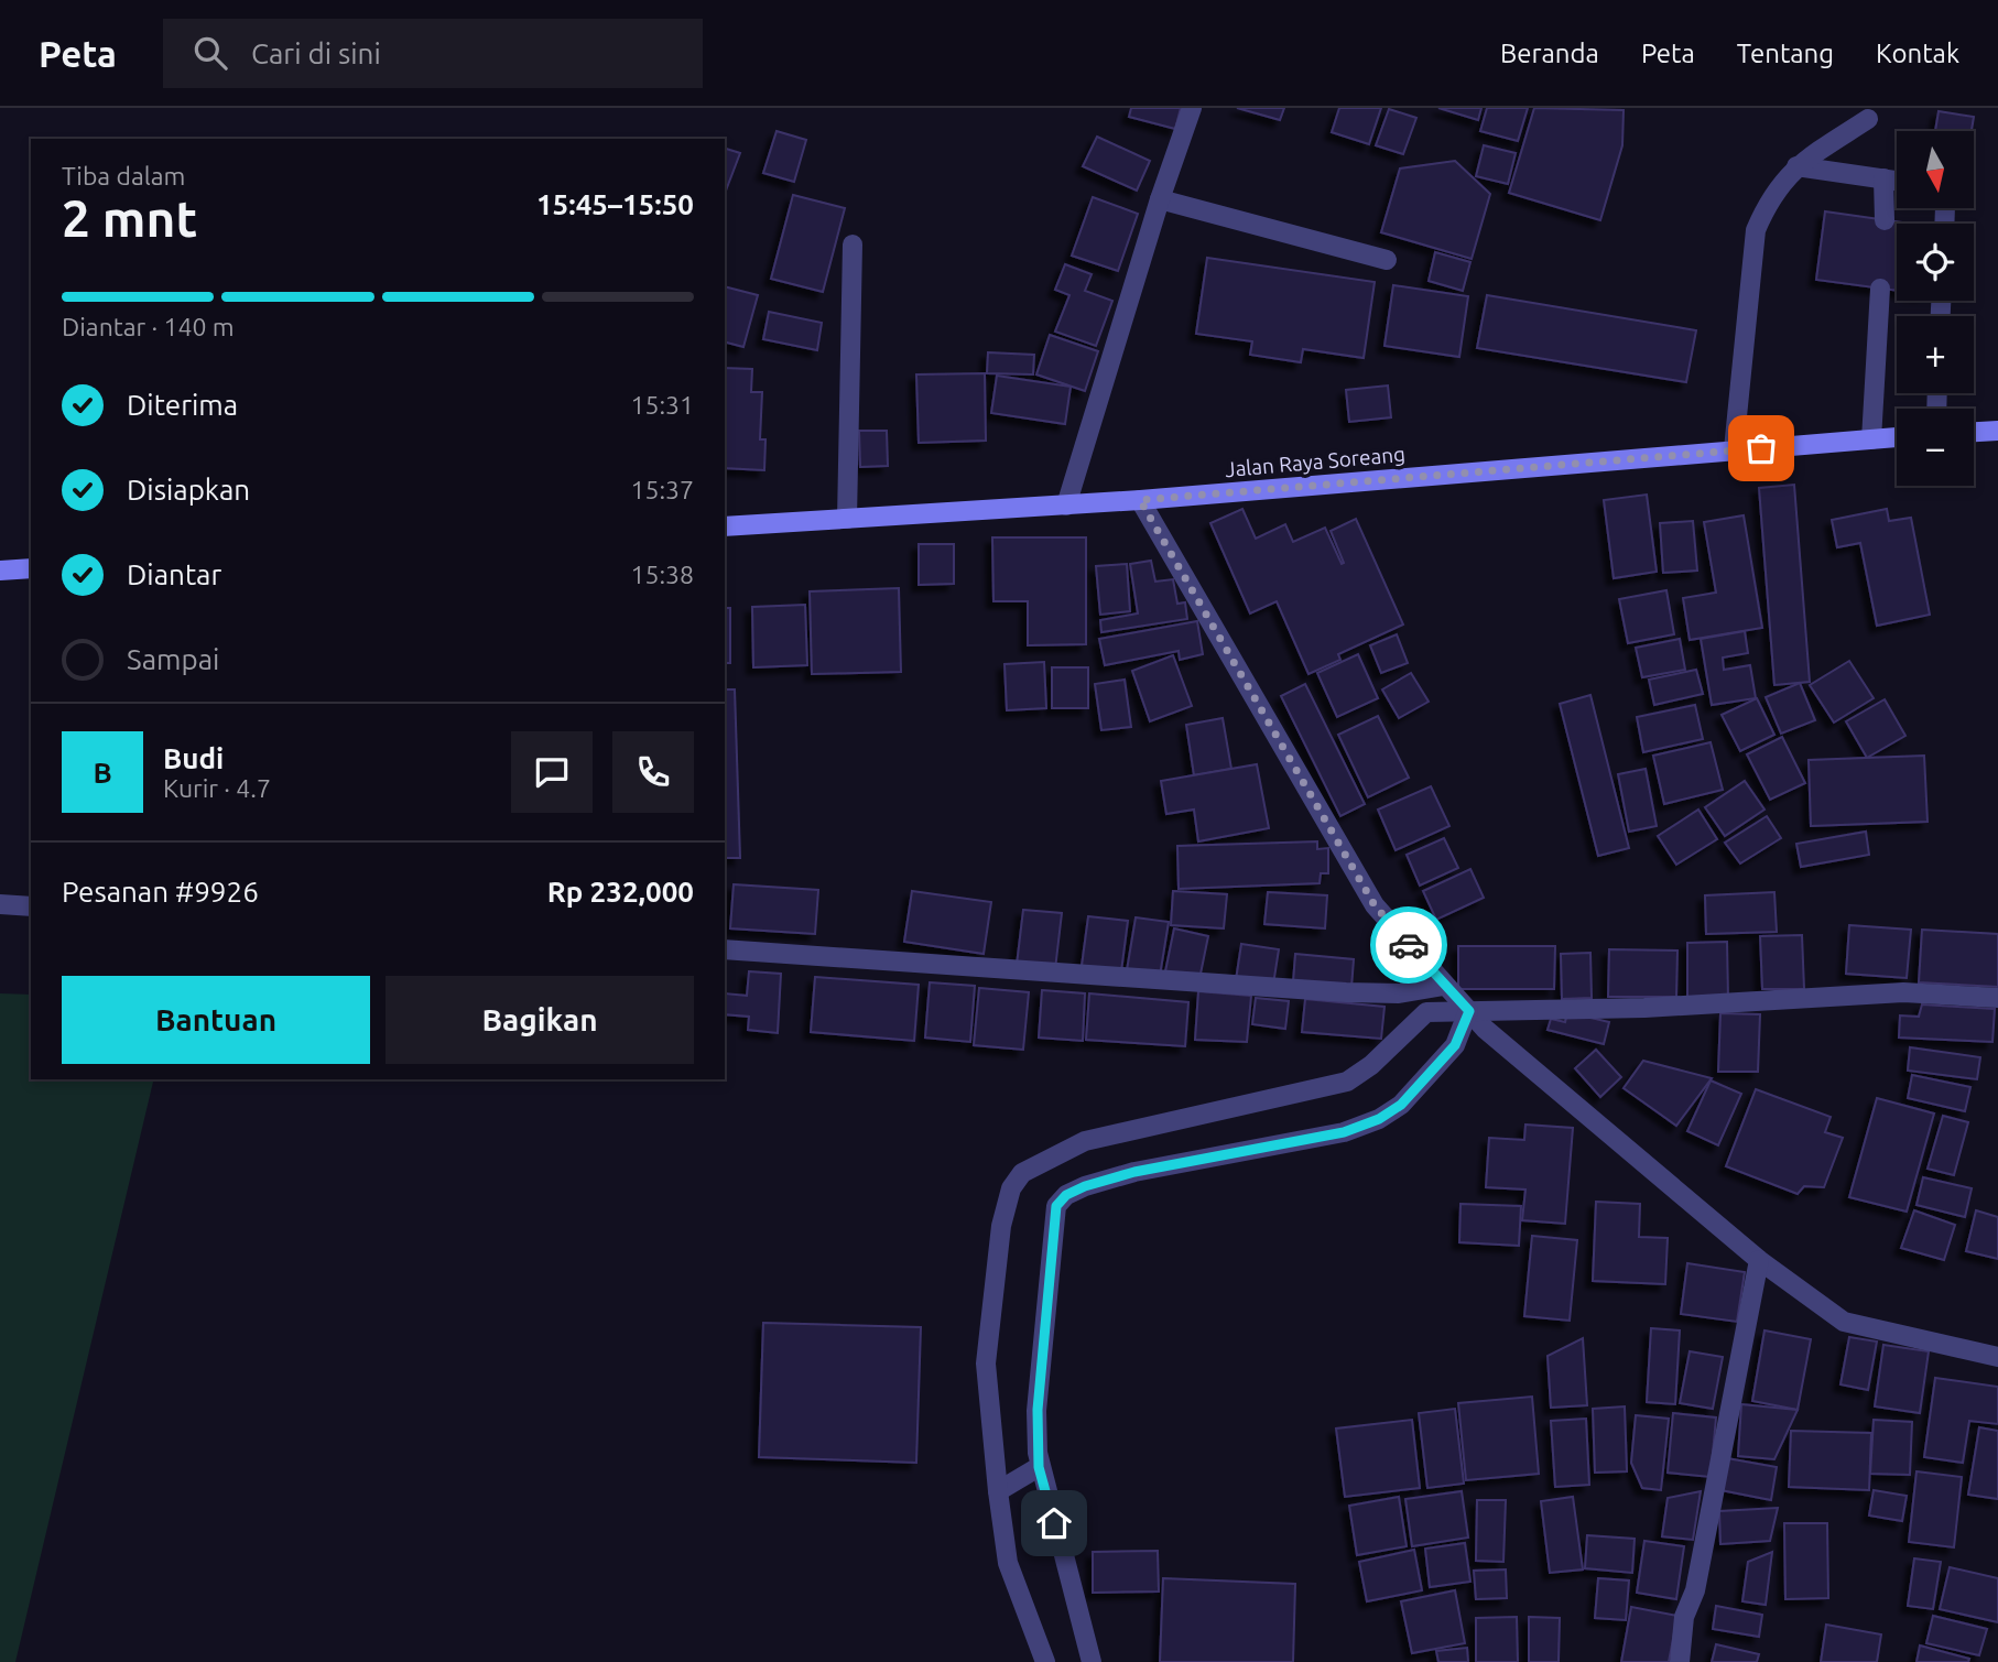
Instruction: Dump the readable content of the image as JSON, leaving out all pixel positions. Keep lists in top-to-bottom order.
{
  "streets": {
    "main road": ["Jalan Raya Soreang"]
  },
  "north": "bottom",
  "page": {
    "header": "Peta",
    "search": "Cari di sini",
    "nav": [
      "Beranda",
      "Peta",
      "Tentang",
      "Kontak"
    ],
    "map_buttons": ["+", "−"],
    "heading": ["2 mnt", "Tiba dalam", "15:45–15:50"],
    "panel": [
      "Budi",
      "Kurir · 4.7",
      "Pesanan #9926",
      "Rp 232,000"
    ],
    "bar": "Diantar · 140 m",
    "list": [
      ["Diterima", "15:31"],
      ["Disiapkan", "15:37"],
      ["Diantar", "15:38"],
      "Sampai"
    ],
    "round": "B",
    "buttons": ["Bantuan", "Bagikan"]
  }
}
